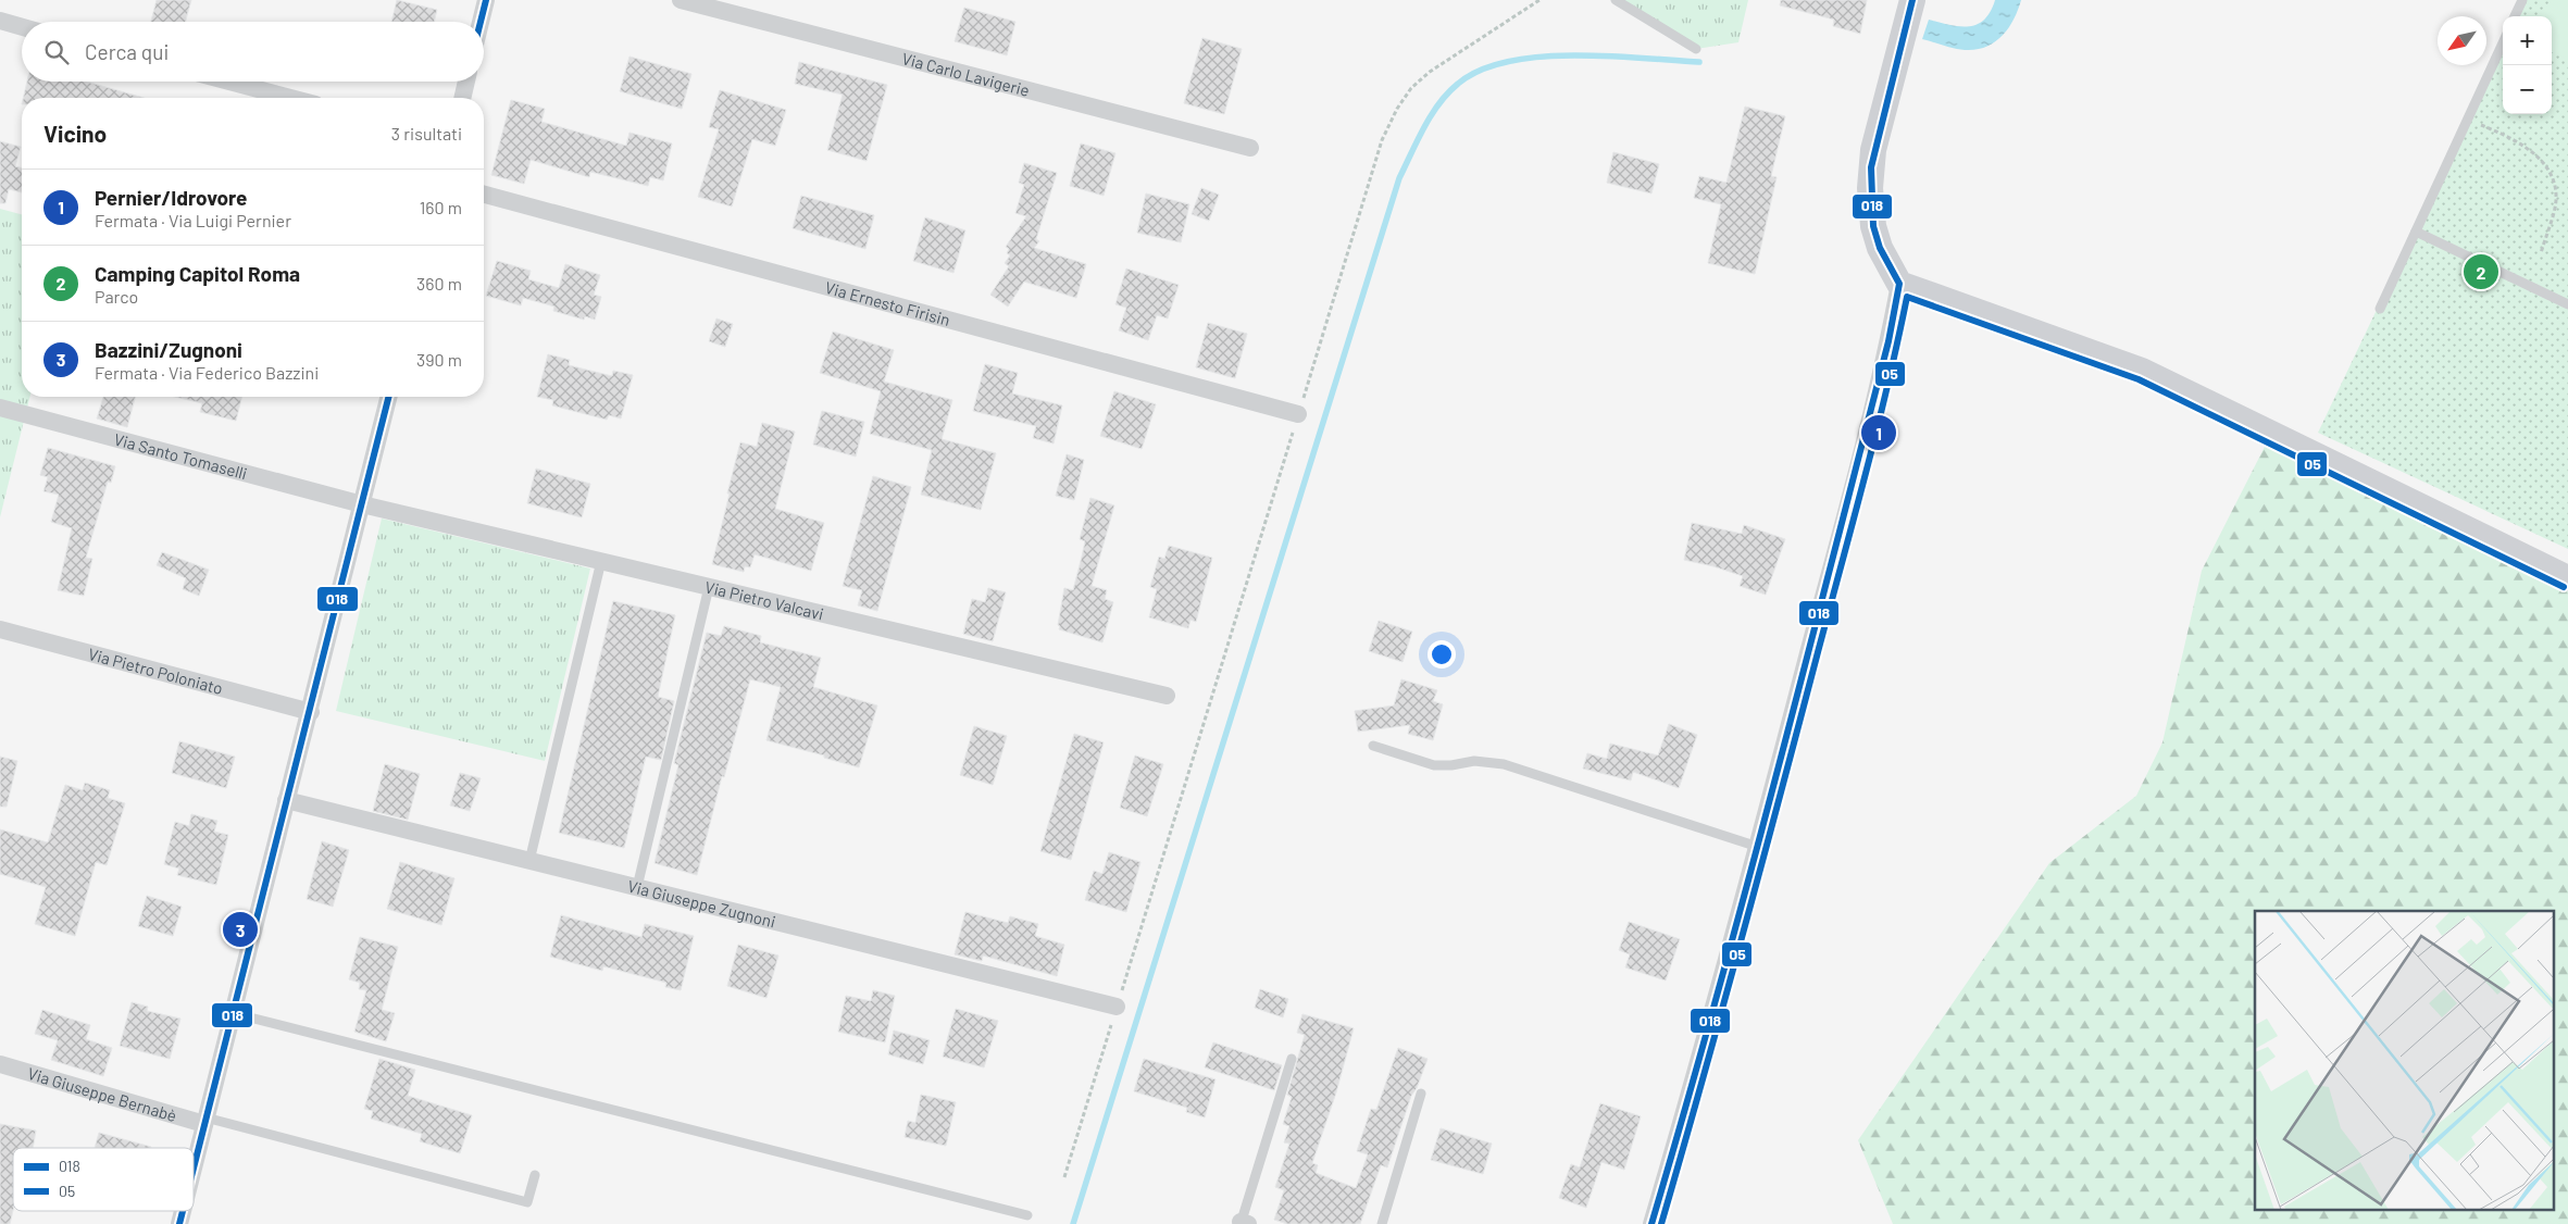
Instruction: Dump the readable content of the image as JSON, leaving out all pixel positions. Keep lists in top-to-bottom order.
{
  "streets": {
    "street": [
      "Via Carlo Lavigerie",
      "Via Ernesto Firisin",
      "Via Santo Tomaselli",
      "Via Pietro Valcavi",
      "Via Pietro Poloniato",
      "Via Giuseppe Zugnoni",
      "Via Giuseppe Bernabè"
    ]
  },
  "crossings": [
    ["Via Santo Tomaselli", "Via Pietro Valcavi"]
  ],
  "lines": ["transit line 018", "transit line 05"],
  "legend": ["018", "05"],
  "north": "bottom left",
  "page": {
    "map_buttons": ["+", "−"],
    "search": "Cerca qui",
    "heading": ["Vicino", "3 risultati"],
    "list": [
      {
        "mark": "1",
        "name": "Pernier/Idrovore",
        "note": "Fermata · Via Luigi Pernier",
        "value": "160 m"
      },
      {
        "mark": "2",
        "name": "Camping Capitol Roma",
        "note": "Parco",
        "value": "360 m"
      },
      {
        "mark": "3",
        "name": "Bazzini/Zugnoni",
        "note": "Fermata · Via Federico Bazzini",
        "value": "390 m"
      }
    ],
    "pins": ["2", "1", "3"]
  }
}
